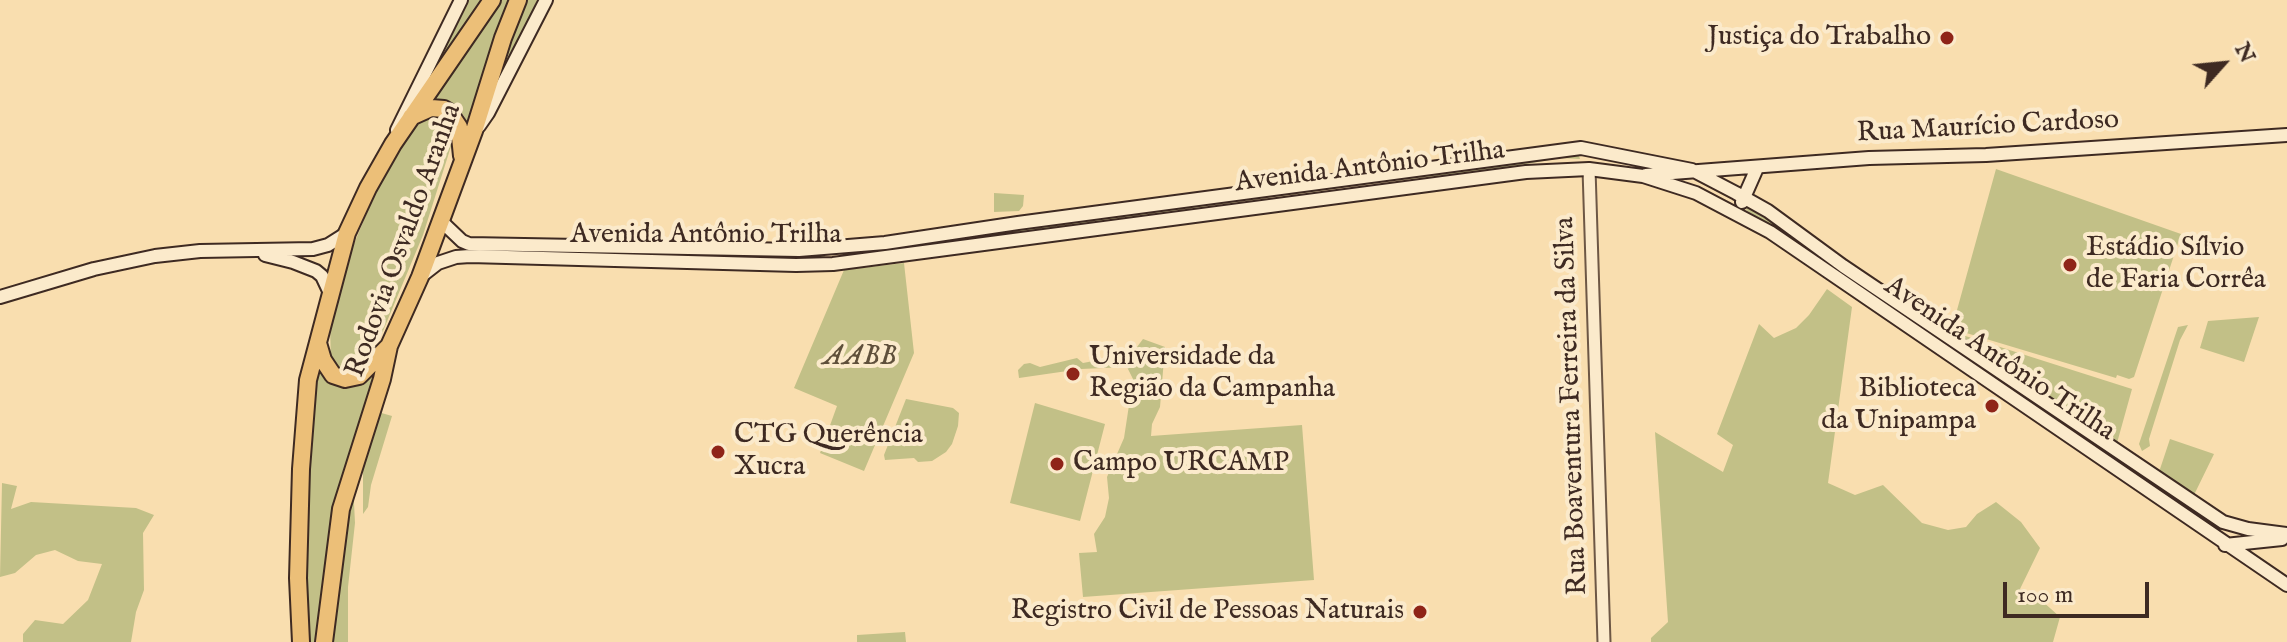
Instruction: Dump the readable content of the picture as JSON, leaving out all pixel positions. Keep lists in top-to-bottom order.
{
  "streets": {
    "highway": ["Rodovia Osvaldo Aranha"],
    "main road": ["Rua Maurício Cardoso", "Avenida Antônio Trilha"],
    "street": ["Rua Boaventura Ferreira da Silva"]
  },
  "crossings": [
    ["Rua Maurício Cardoso", "Avenida Antônio Trilha"],
    ["Avenida Antônio Trilha", "Rodovia Osvaldo Aranha"],
    ["Avenida Antônio Trilha", "Rua Boaventura Ferreira da Silva"]
  ],
  "parks": ["AABB"],
  "places": [
    "Justiça do Trabalho",
    "Estádio Sílvio de Faria Corrêa",
    "Universidade da Região da Campanha",
    "Biblioteca da Unipampa",
    "CTG Querência Xucra",
    "Campo URCAMP",
    "Registro Civil de Pessoas Naturais"
  ],
  "scale_bar": "100 m",
  "north": "top right"
}
